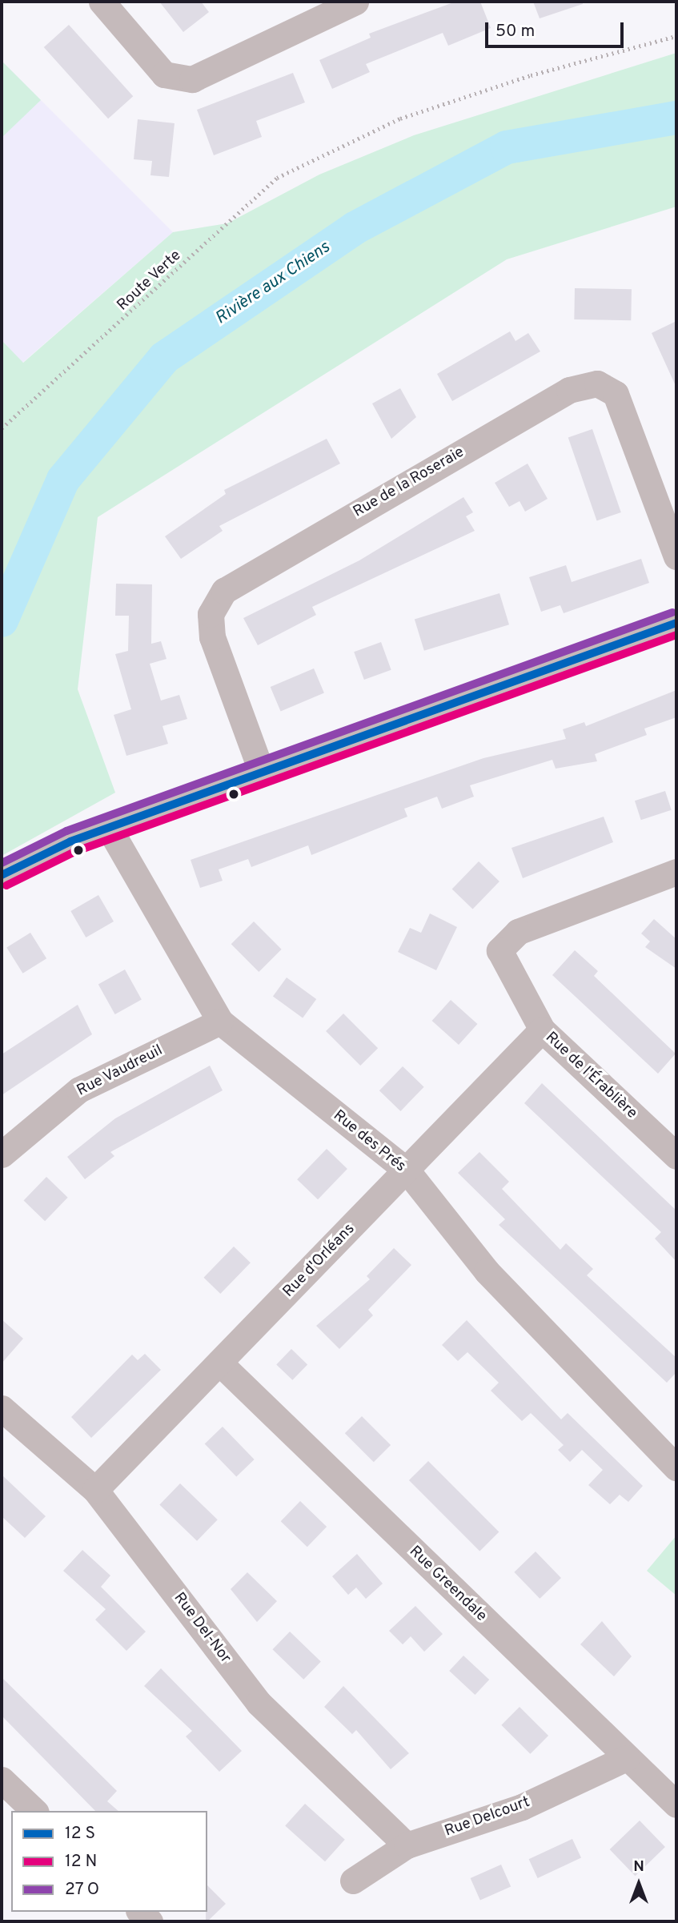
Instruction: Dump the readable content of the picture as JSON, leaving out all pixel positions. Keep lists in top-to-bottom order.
{
  "streets": {
    "street": [
      "Rue de la Roseraie",
      "Rue Vaudreuil",
      "Rue de l'Érablière",
      "Rue des Prés",
      "Rue d'Orléans",
      "Rue Greendale",
      "Rue Del-Nor",
      "Rue Delcourt"
    ],
    "path": ["Route Verte"]
  },
  "crossings": [
    ["Rue Vaudreuil", "Rue des Prés"],
    ["Rue de l'Érablière", "Rue d'Orléans"],
    ["Rue des Prés", "Rue d'Orléans"],
    ["Rue d'Orléans", "Rue Greendale"],
    ["Rue d'Orléans", "Rue Del-Nor"],
    ["Rue Greendale", "Rue Delcourt"],
    ["Rue Del-Nor", "Rue Delcourt"]
  ],
  "water": ["Rivière aux Chiens"],
  "legend": ["12 S", "12 N", "27 O"],
  "scale_bar": "50 m",
  "north": "top"
}
